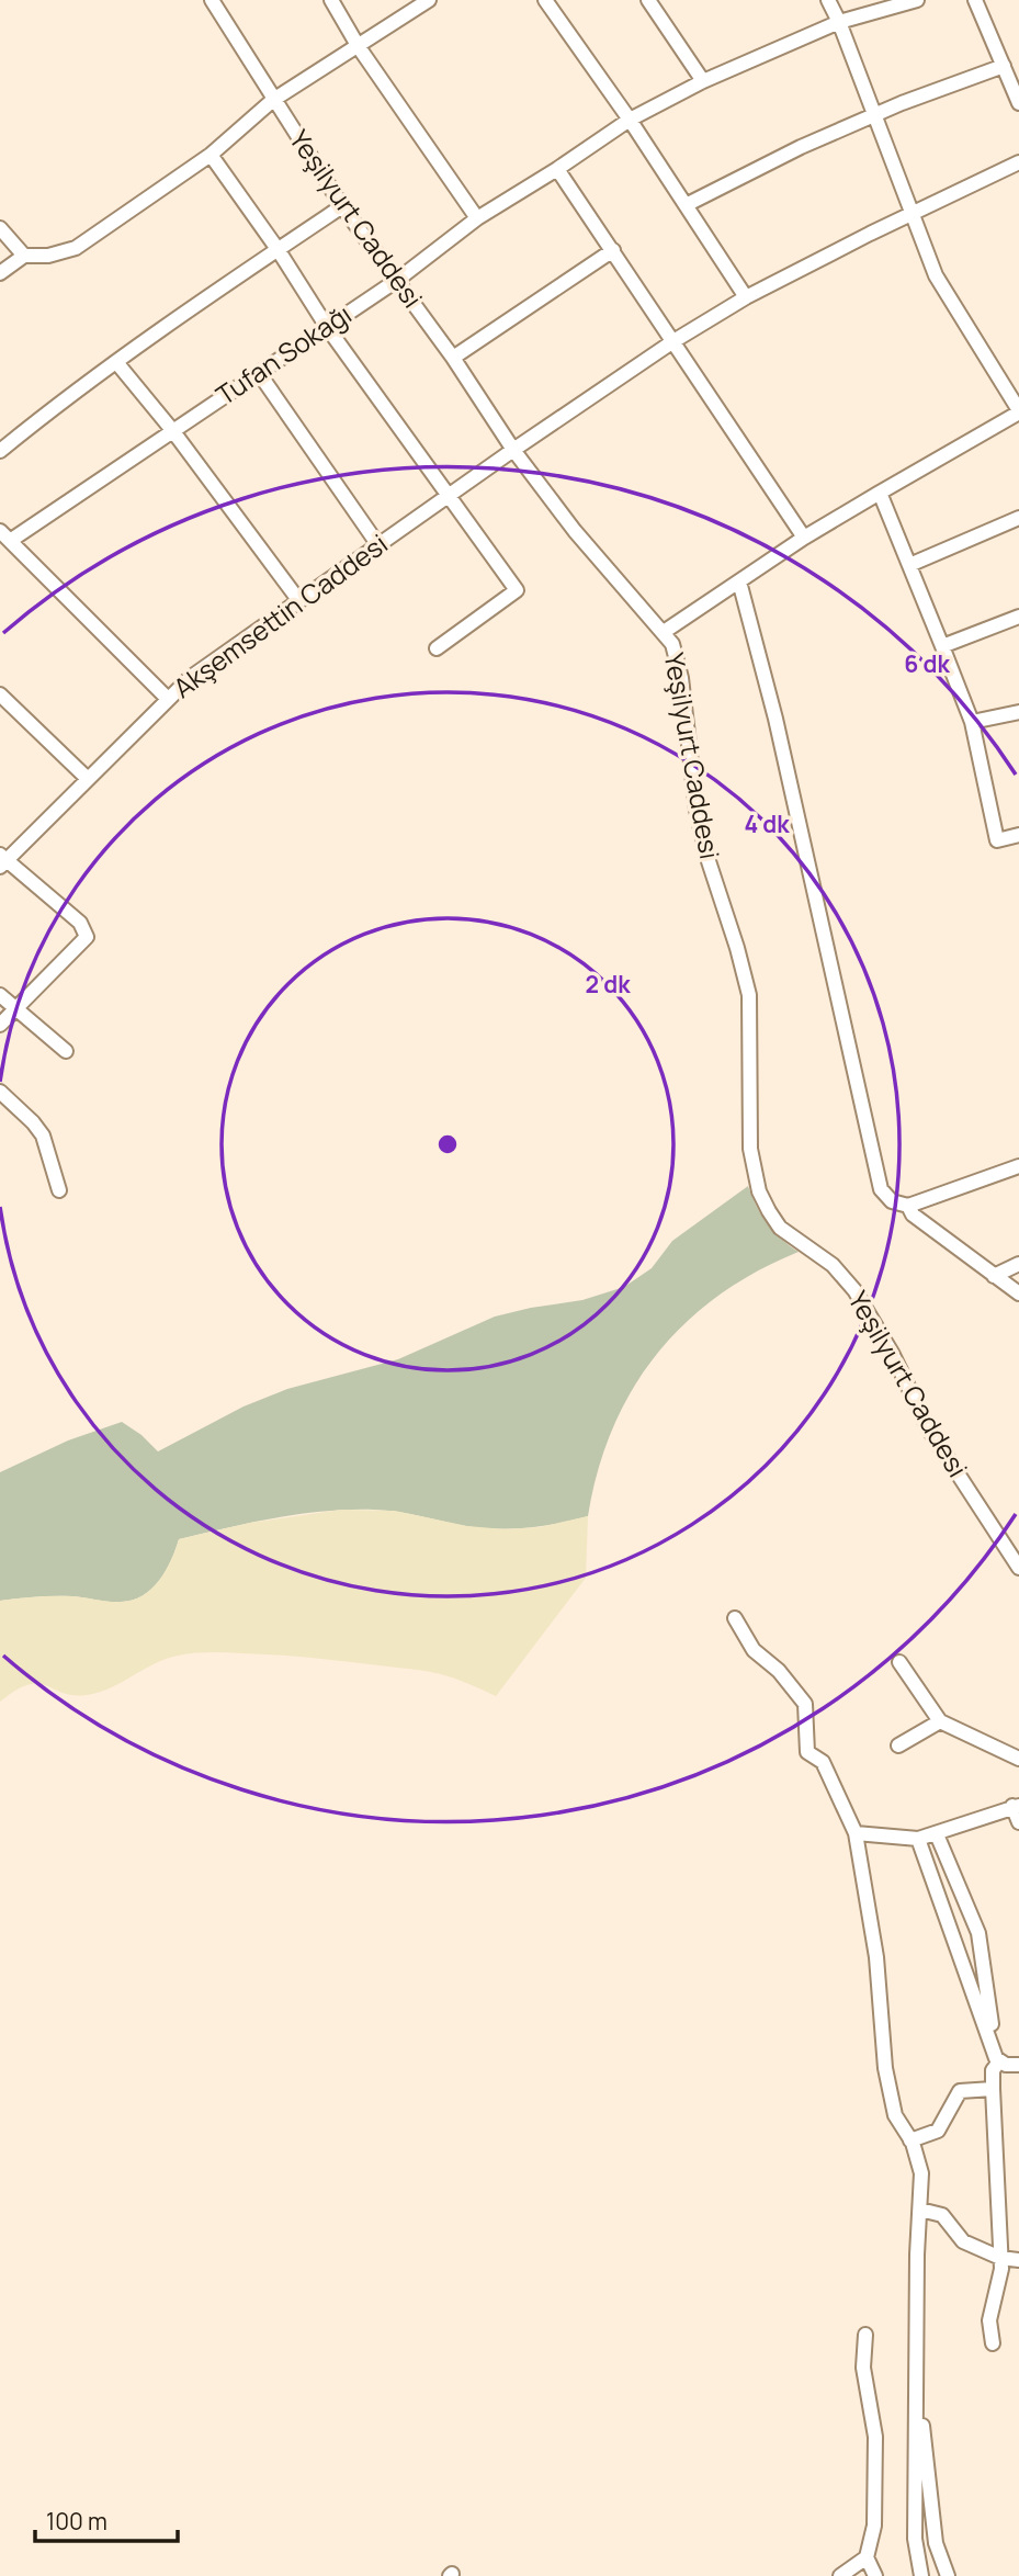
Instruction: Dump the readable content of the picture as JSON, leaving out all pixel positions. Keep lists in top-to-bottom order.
{
  "streets": {
    "street": ["Yeşilyurt Caddesi", "Tufan Sokağı", "Akşemsettin Caddesi"]
  },
  "crossings": [
    ["Yeşilyurt Caddesi", "Tufan Sokağı"],
    ["Yeşilyurt Caddesi", "Akşemsettin Caddesi"]
  ],
  "scale_bar": "100 m",
  "rings": ["6 dk", "4 dk", "2 dk"]
}
